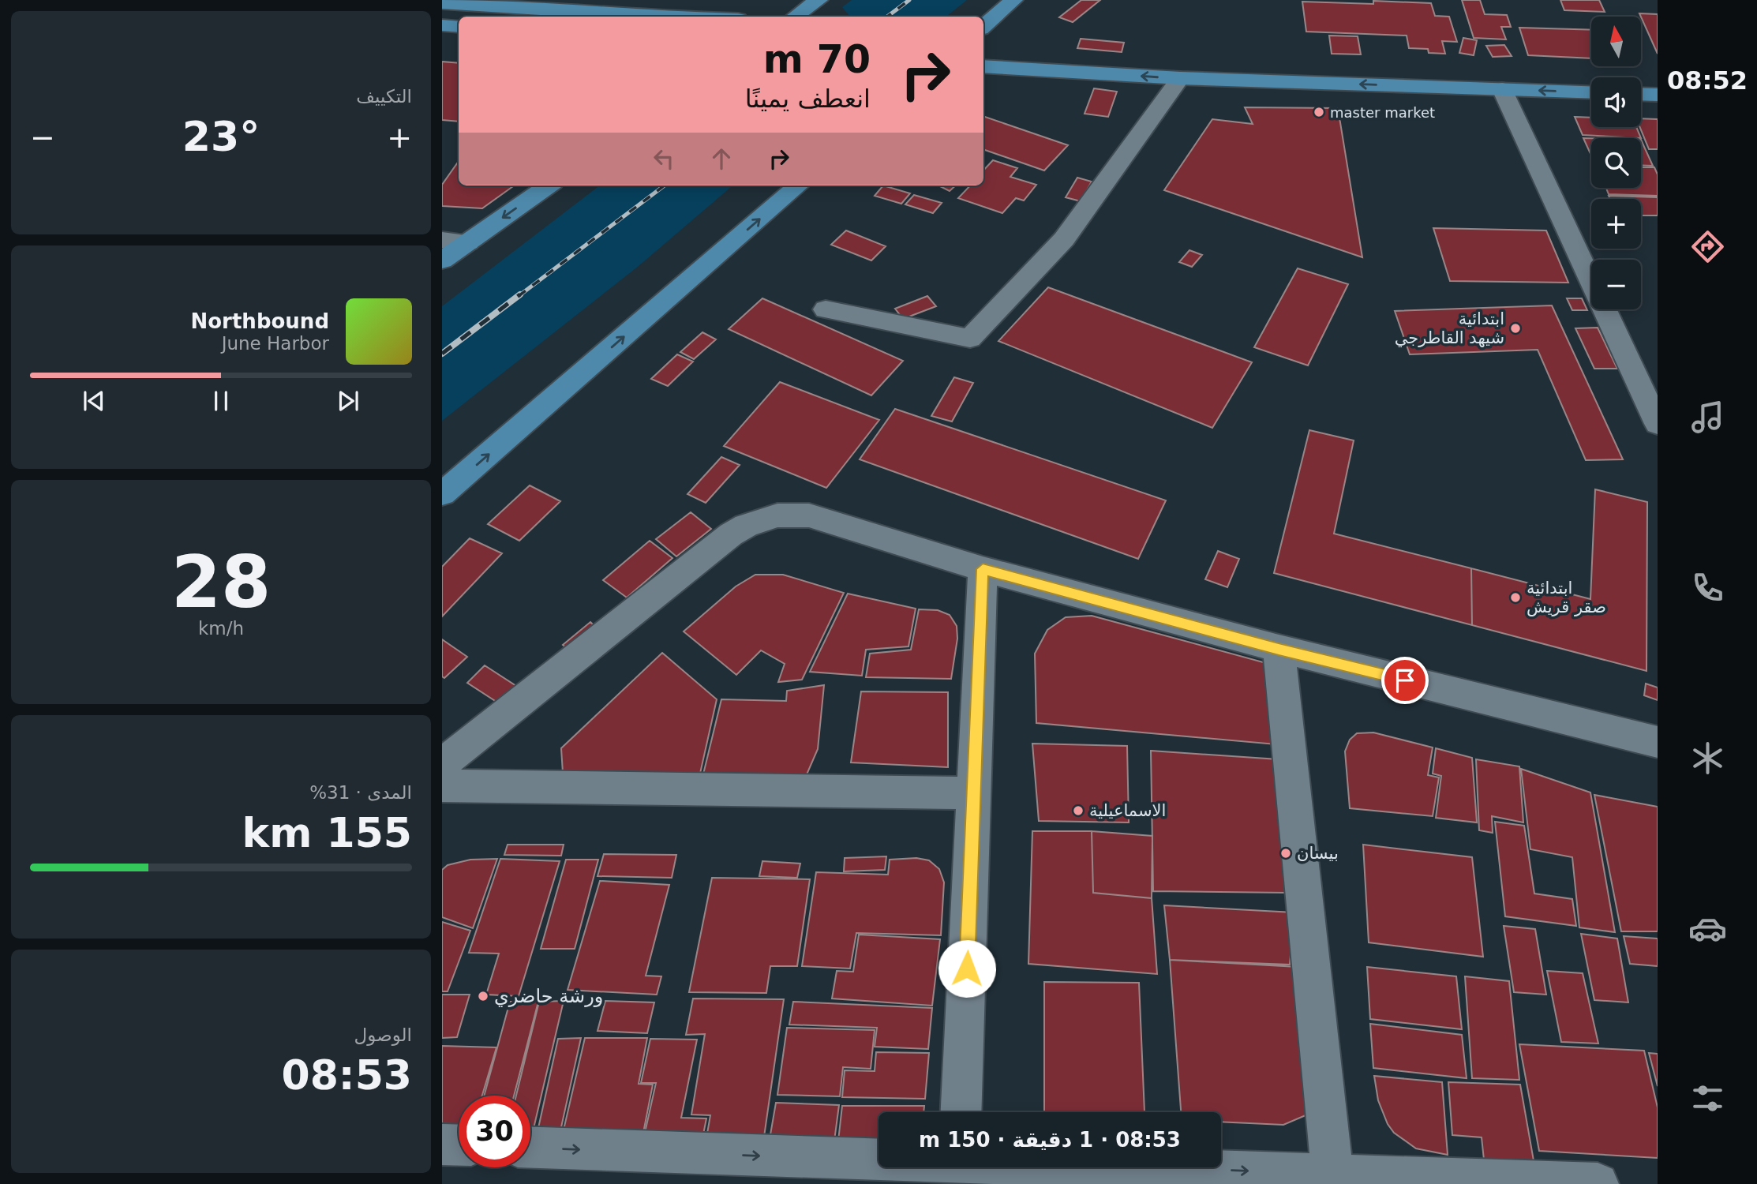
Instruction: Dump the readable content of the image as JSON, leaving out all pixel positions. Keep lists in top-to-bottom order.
{
  "places": [
    "master market",
    "ابتدائية شيهد القاطرجي",
    "ابتدائية صقر قريش",
    "الاسماعيلية",
    "بيسان",
    "ورشة حاضري"
  ],
  "north": "top",
  "page": {
    "tabs": "08:52",
    "tile": [
      "التكييف",
      ["28", "km/h"],
      ["المدى · 31%", "155 km"],
      ["الوصول", "08:53"]
    ],
    "map_buttons": ["+", "−"],
    "turn": ["70 m", "انعطف يمينًا"],
    "heat": ["−", "23°", "+"],
    "song": ["Northbound", "June Harbor"],
    "limit": "30",
    "trip": "08:53 · 1 دقيقة · 150 m"
  }
}
